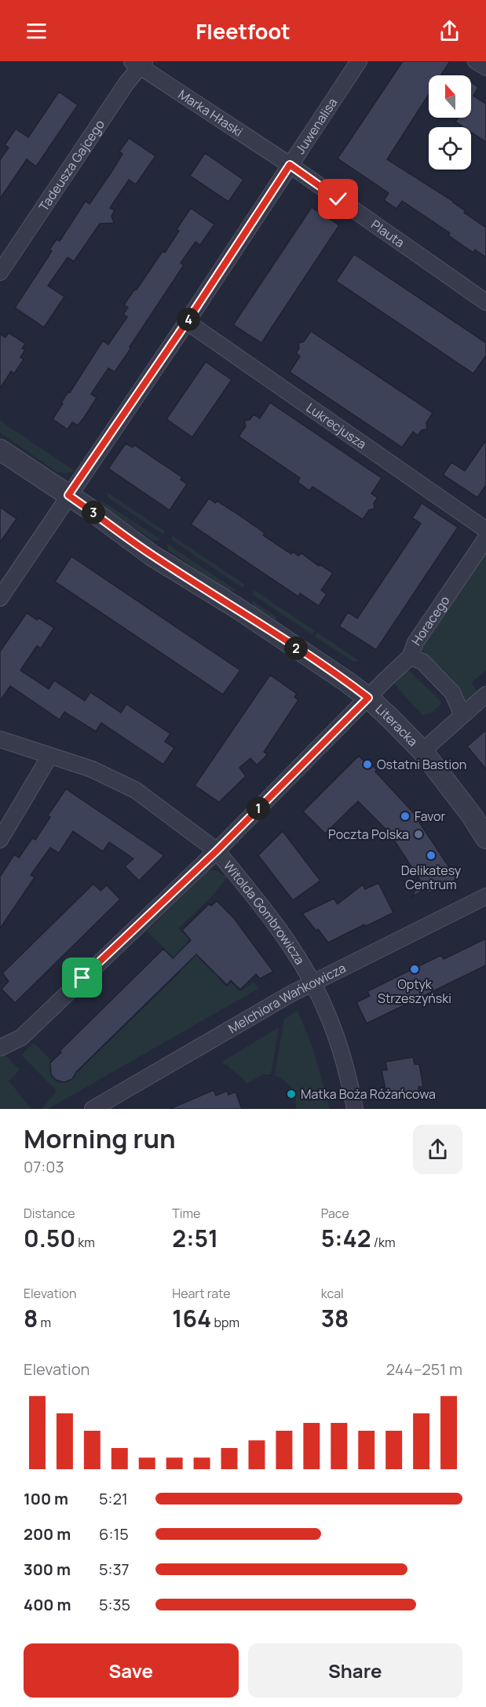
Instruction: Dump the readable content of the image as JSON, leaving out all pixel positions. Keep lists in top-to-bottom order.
{
  "streets": {
    "street": [
      "Marka Hłaski",
      "Juwenalisa",
      "Tadeusza Gajcego",
      "Plauta",
      "Lukrecjusza",
      "Horacego",
      "Literacka",
      "Witolda Gombrowicza",
      "Melchiora Wańkowicza"
    ]
  },
  "crossings": [
    ["Marka Hłaski", "Juwenalisa"],
    ["Marka Hłaski", "Tadeusza Gajcego"],
    ["Marka Hłaski", "Plauta"],
    ["Juwenalisa", "Plauta"],
    ["Juwenalisa", "Lukrecjusza"],
    ["Juwenalisa", "Literacka"],
    ["Horacego", "Literacka"],
    ["Horacego", "Witolda Gombrowicza"],
    ["Literacka", "Witolda Gombrowicza"],
    ["Witolda Gombrowicza", "Melchiora Wańkowicza"]
  ],
  "places": [
    "Ostatni Bastion",
    "Favor",
    "Poczta Polska",
    "Delikatesy Centrum",
    "Optyk Strzeszyński",
    "Matka Boża Różańcowa"
  ],
  "north": "top",
  "page": {
    "header": "Fleetfoot",
    "pins": [
      "4",
      "3",
      "2",
      "1"
    ],
    "heading": ["Morning run", "07:03"],
    "stats": [
      ["Distance", "0.50 km"],
      ["Time", "2:51"],
      ["Pace", "5:42 /km"],
      ["Elevation", "8 m"],
      ["Heart rate", "164 bpm"],
      ["kcal", "38"]
    ],
    "chart": ["Elevation", "244–251 m"],
    "list": [
      {
        "name": "100 m",
        "note": "5:21"
      },
      {
        "name": "200 m",
        "note": "6:15"
      },
      {
        "name": "300 m",
        "note": "5:37"
      },
      {
        "name": "400 m",
        "note": "5:35"
      }
    ],
    "buttons": ["Save", "Share"]
  }
}
